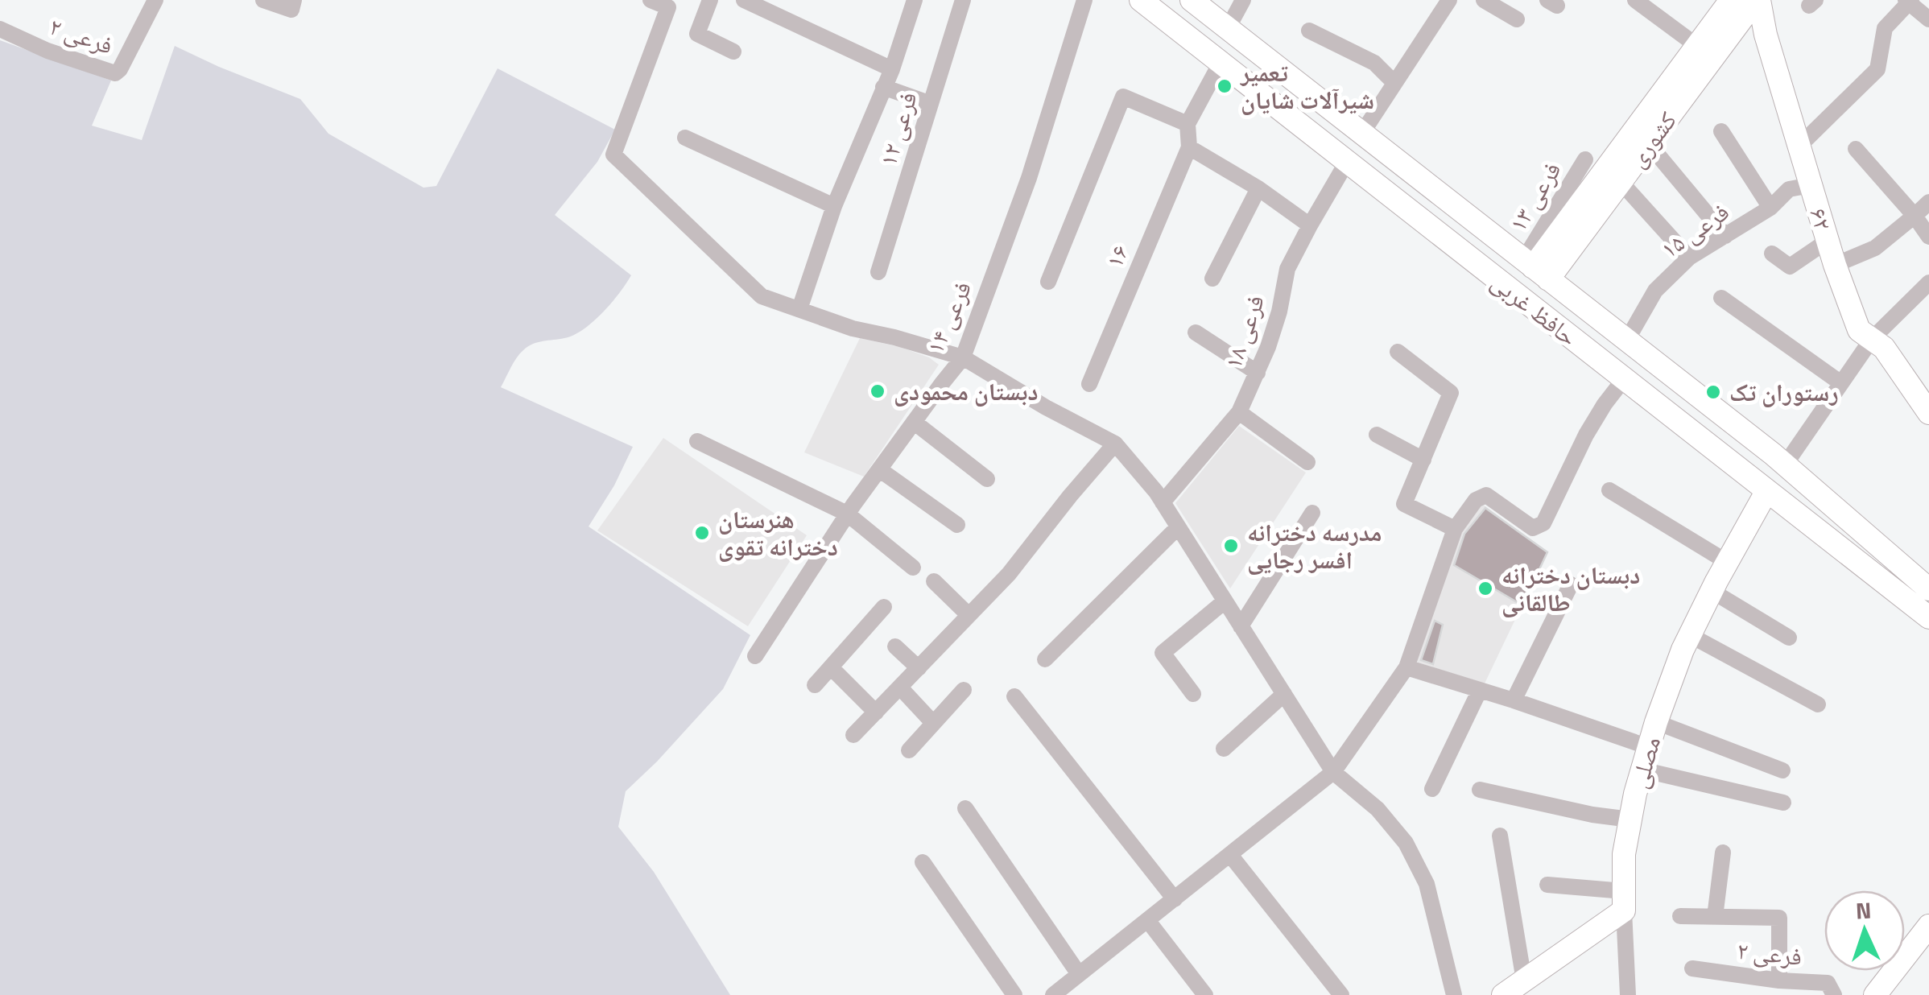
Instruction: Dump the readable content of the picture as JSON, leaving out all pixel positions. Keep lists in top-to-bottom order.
{
  "streets": {
    "main road": [
      "کشوری",
      "۶۲",
      "حافظ غربی",
      "مصلی"
    ],
    "street": [
      "فرعی ۲",
      "فرعی ۱۲",
      "فرعی ۱۳",
      "فرعی ۱۵",
      "۱۶",
      "فرعی ۱۴",
      "فرعی ۱۸"
    ]
  },
  "crossings": [
    ["کشوری", "فرعی ۱۳"],
    ["کشوری", "۶۲"],
    ["کشوری", "حافظ غربی"],
    ["فرعی ۱۳", "حافظ غربی"],
    ["۶۲", "فرعی ۱۵"],
    ["فرعی ۱۵", "حافظ غربی"],
    ["۱۶", "حافظ غربی"],
    ["حافظ غربی", "فرعی ۱۸"],
    ["حافظ غربی", "مصلی"]
  ],
  "places": [
    "تعمیر شیرآلات شایان",
    "دبستان محمودی",
    "رستوران تک",
    "هنرستان دخترانه تقوی",
    "مدرسه دخترانه افسر رجایی",
    "دبستان دخترانه طالقانی"
  ],
  "north": "top"
}
